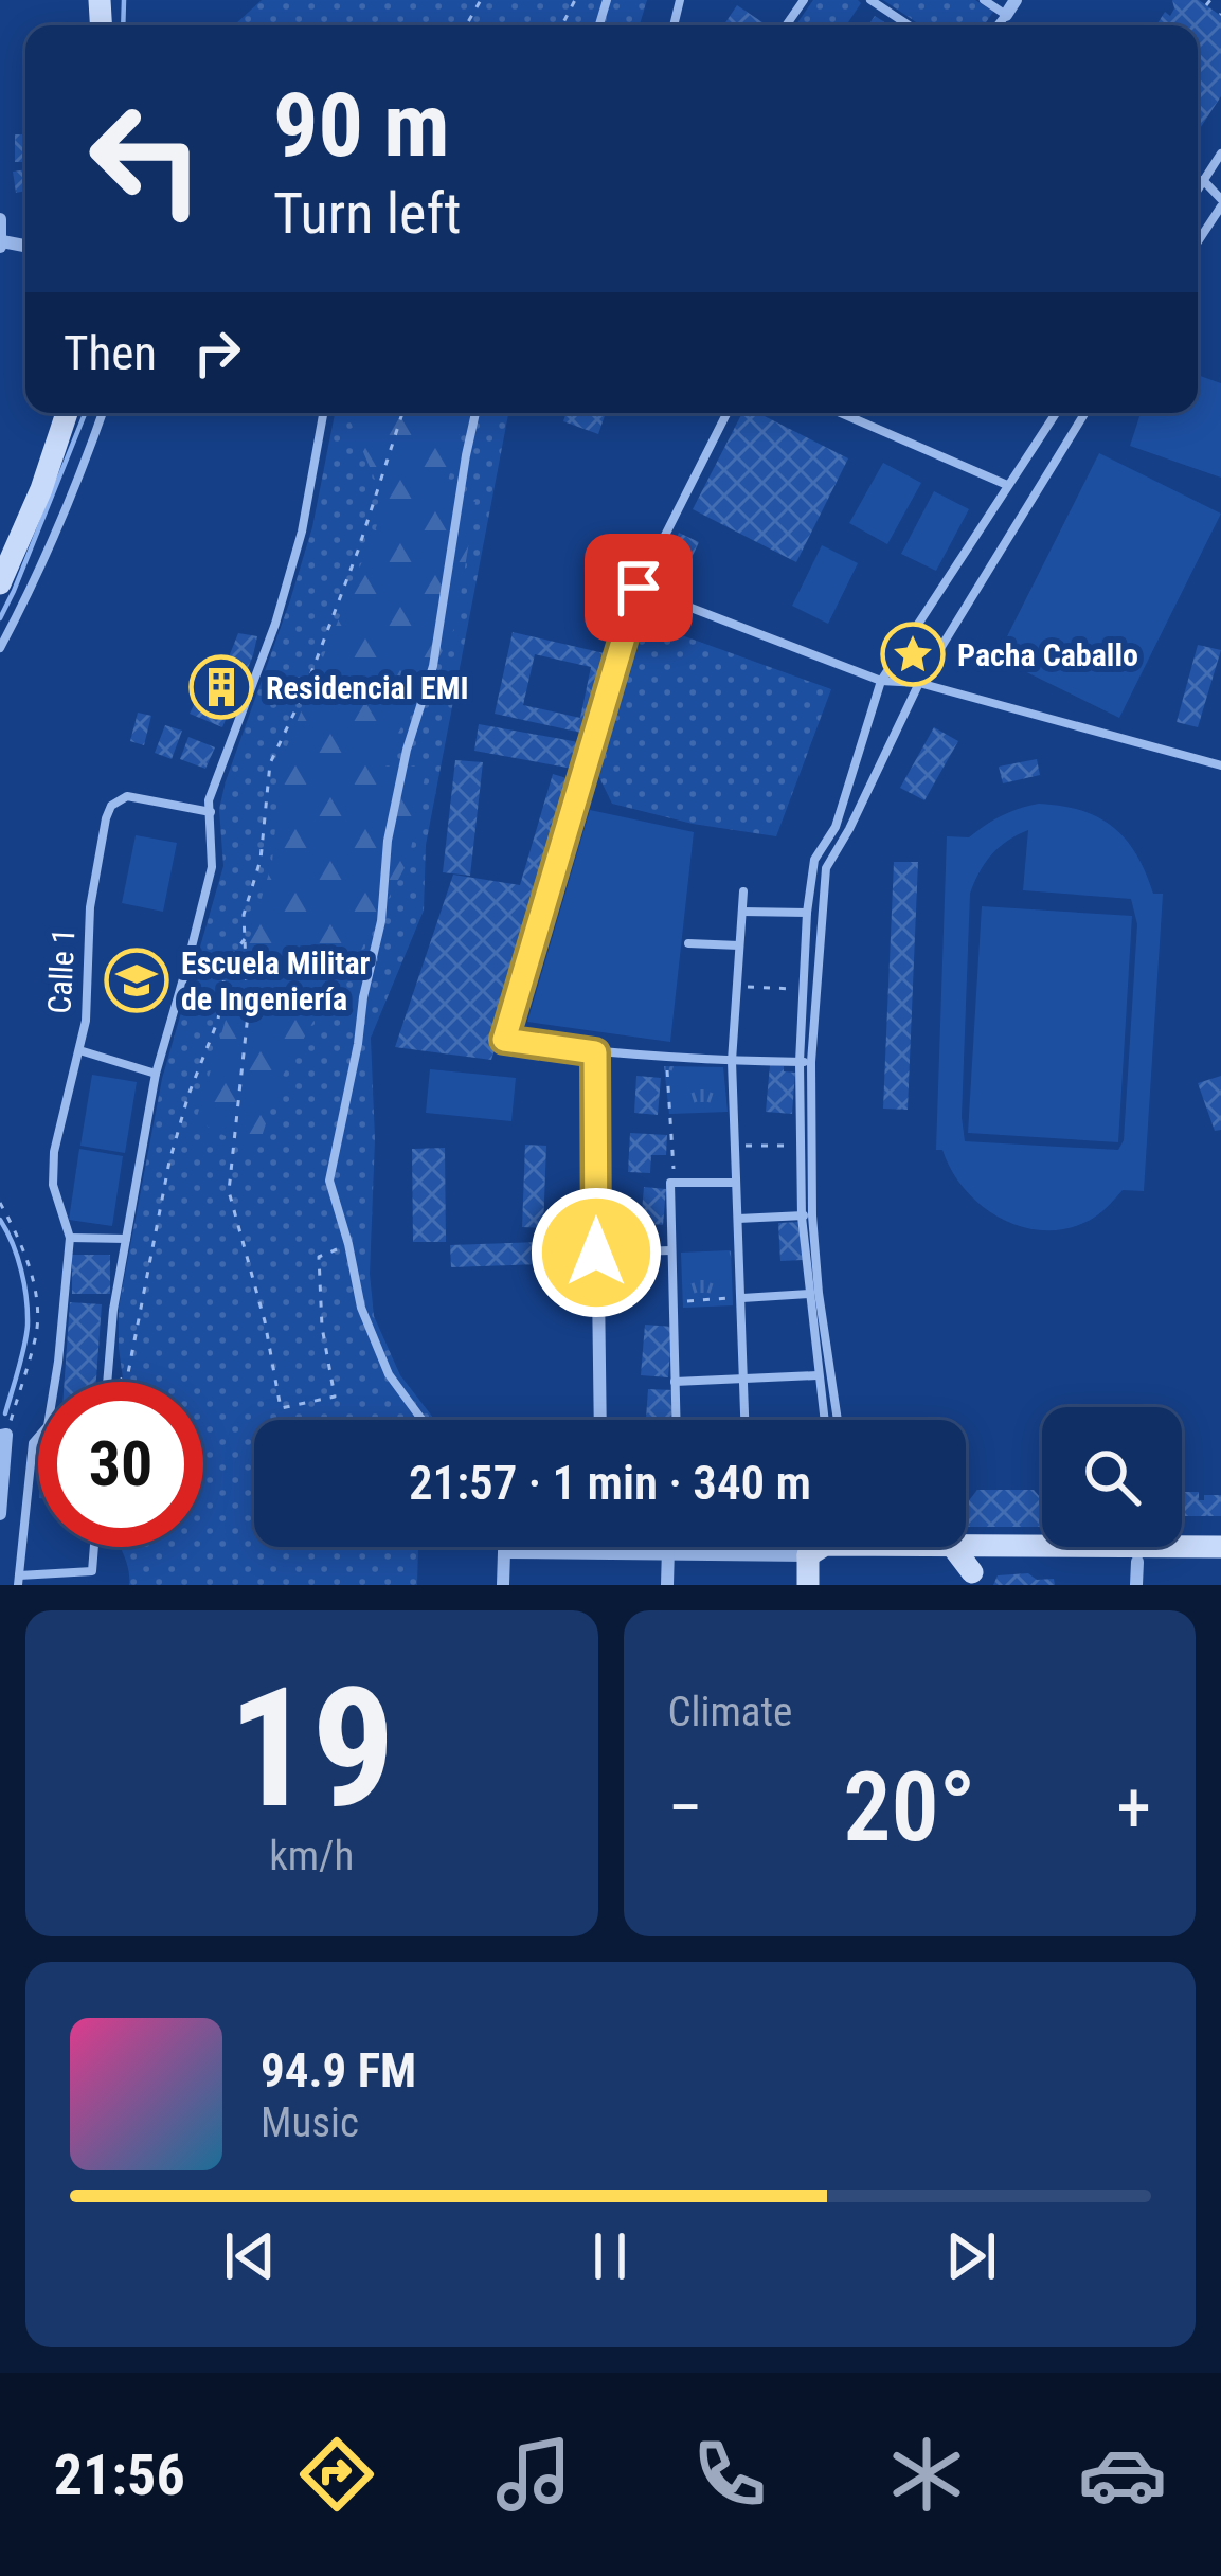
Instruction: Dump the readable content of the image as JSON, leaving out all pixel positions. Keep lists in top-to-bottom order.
{
  "streets": {
    "lane": ["Calle 1"]
  },
  "places": {
    "place": ["Pacha Caballo"],
    "building": ["Residencial EMI"],
    "school or university": ["Escuela Militar de Ingeniería"]
  },
  "page": {
    "turn": ["90 m", "Turn left"],
    "then": "Then",
    "limit": "30",
    "trip": "21:57 · 1 min · 340 m",
    "tile": [
      ["19", "km/h"],
      "Climate"
    ],
    "heat": ["−", "20°", "+"],
    "song": ["94.9 FM", "Music"],
    "tabs": "21:56"
  }
}
